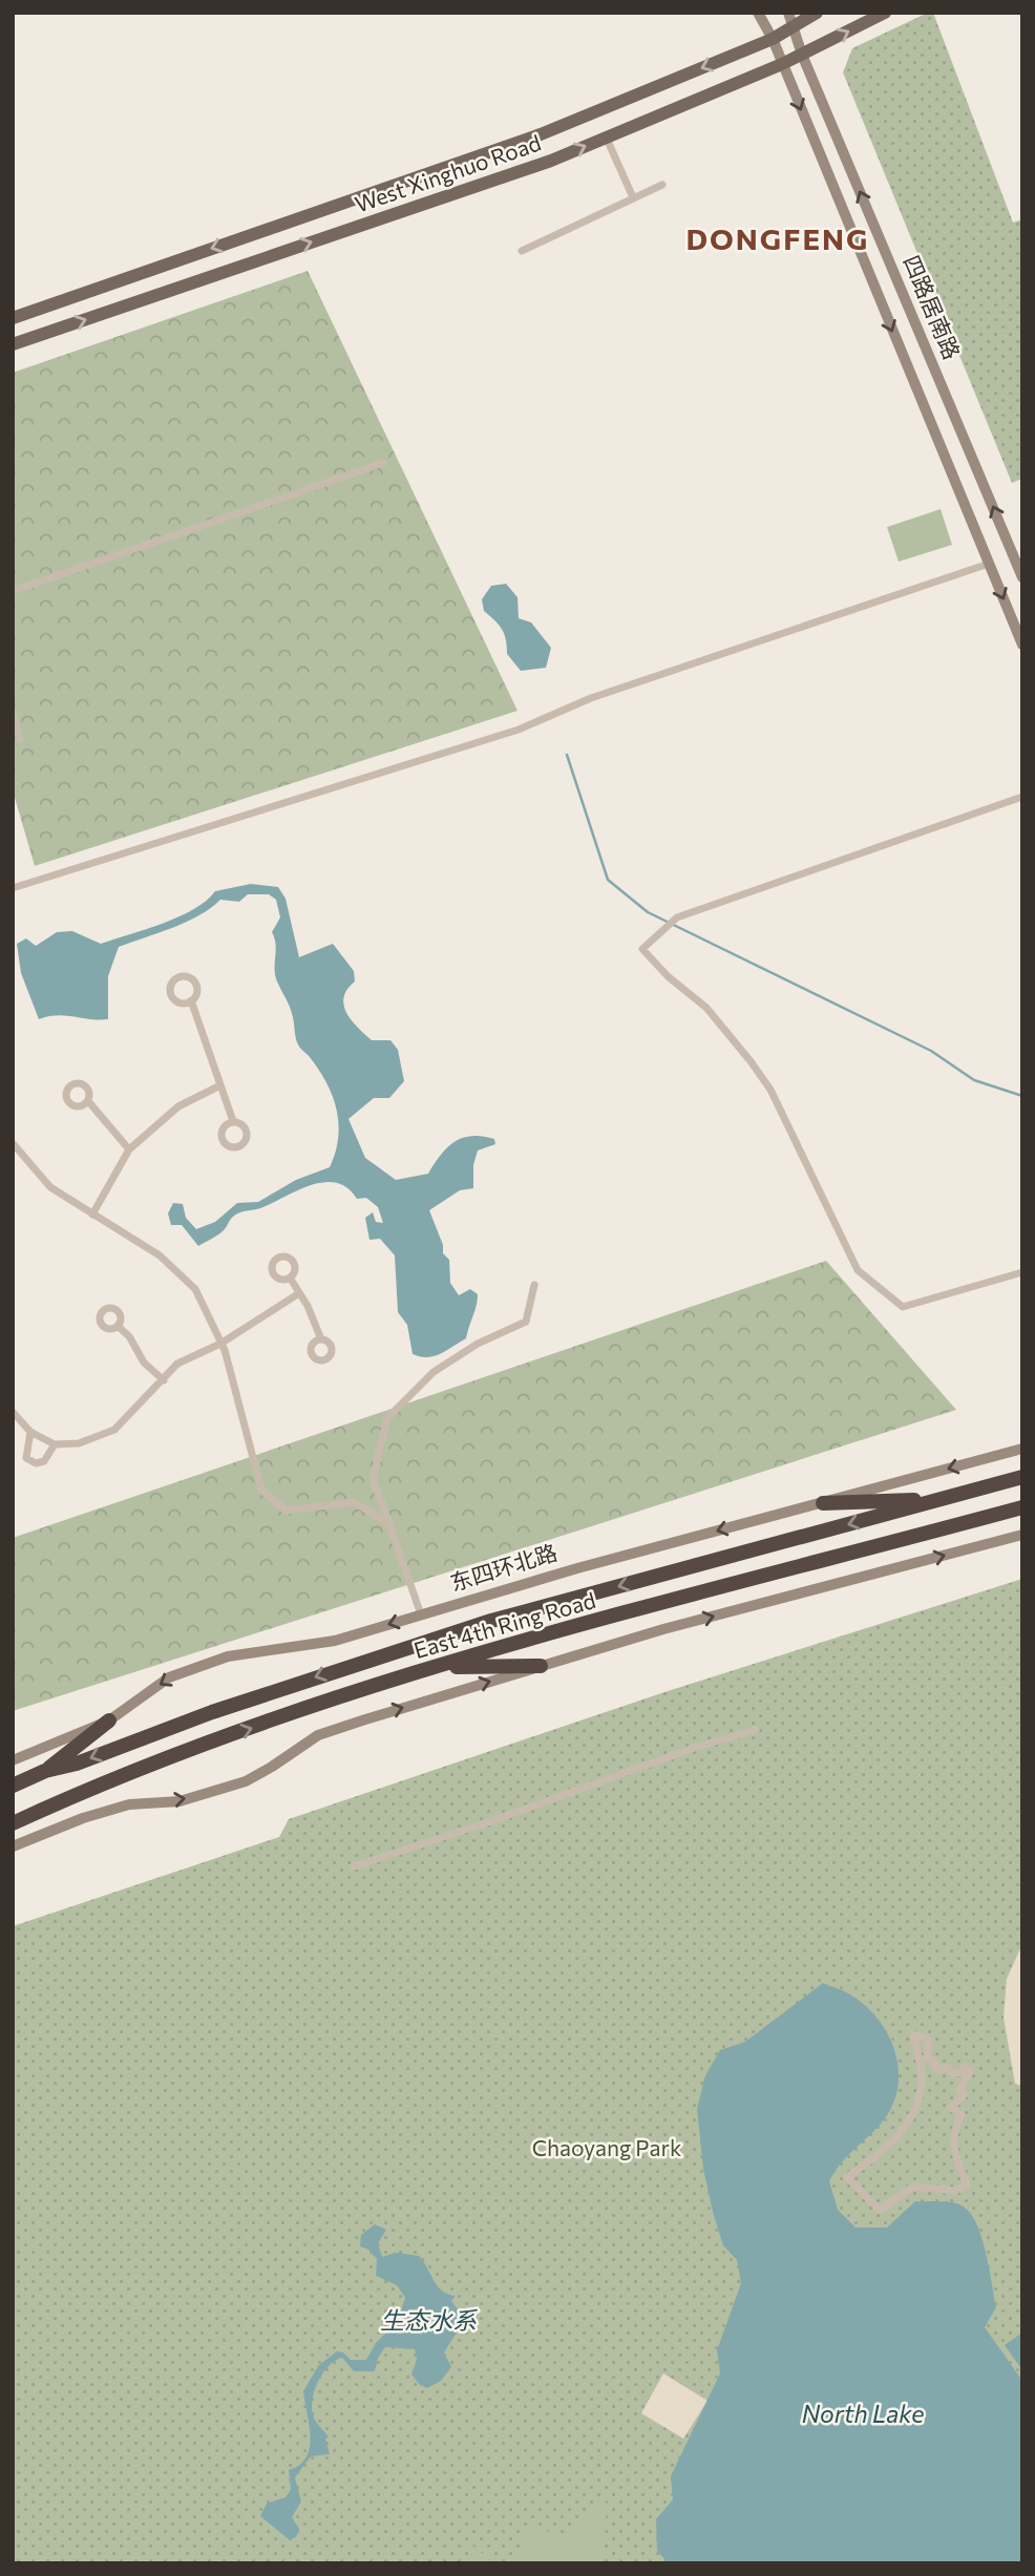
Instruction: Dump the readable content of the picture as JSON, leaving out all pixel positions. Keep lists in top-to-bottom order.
{
  "streets": {
    "highway": ["East 4th Ring Road"],
    "main road": ["West Xinghuo Road"],
    "street": ["四路居南路", "东四环北路"]
  },
  "crossings": [
    ["West Xinghuo Road", "四路居南路"]
  ],
  "districts": ["DONGFENG"],
  "water": ["生态水系", "North Lake"],
  "parks": ["Chaoyang Park"]
}
